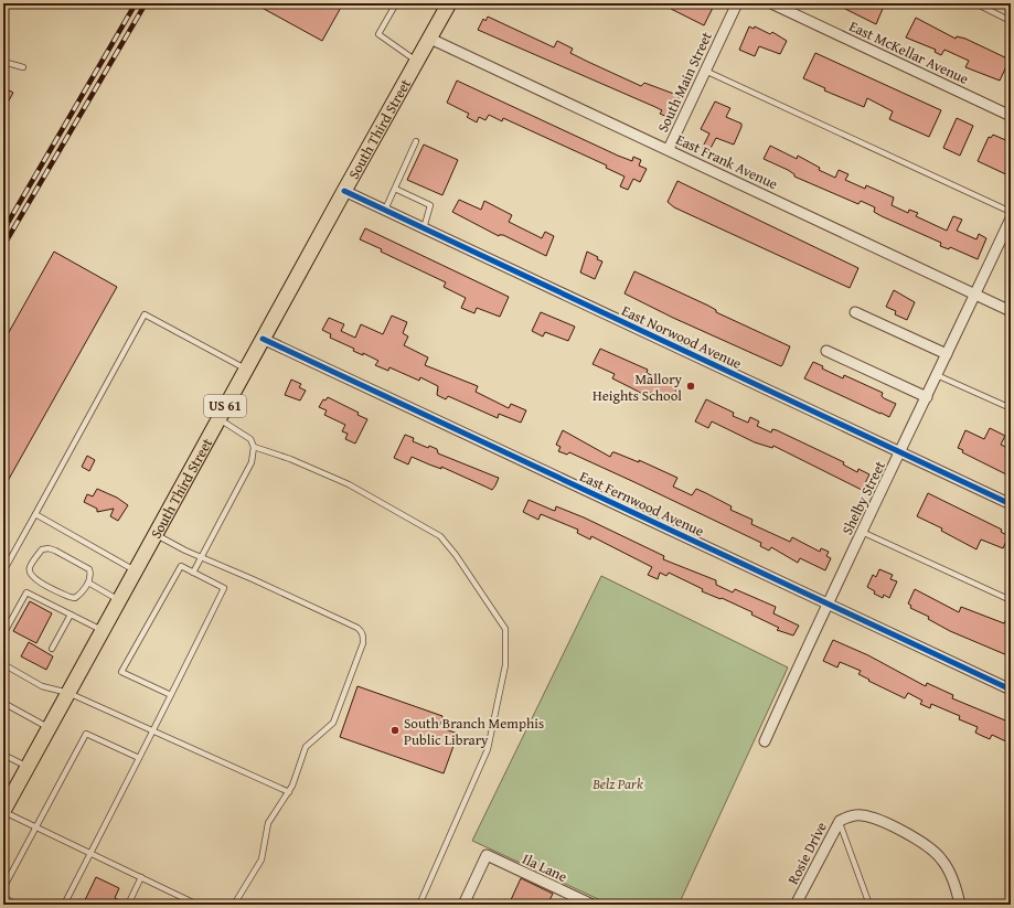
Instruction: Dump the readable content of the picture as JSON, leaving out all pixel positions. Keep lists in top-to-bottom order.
{
  "streets": {
    "main road": ["South Third Street", "US 61"],
    "street": [
      "East McKellar Avenue",
      "South Main Street",
      "East Frank Avenue",
      "East Norwood Avenue",
      "Shelby Street",
      "East Fernwood Avenue",
      "Rosie Drive",
      "Ila Lane"
    ]
  },
  "crossings": [
    ["South Main Street", "East Frank Avenue"],
    ["South Third Street", "East Frank Avenue"],
    ["South Third Street", "East Norwood Avenue"],
    ["South Third Street", "East Fernwood Avenue"],
    ["East Frank Avenue", "Shelby Street"],
    ["East Norwood Avenue", "Shelby Street"],
    ["Shelby Street", "East Fernwood Avenue"]
  ],
  "parks": ["Belz Park"],
  "places": ["Mallory Heights School", "South Branch Memphis Public Library"]
}
